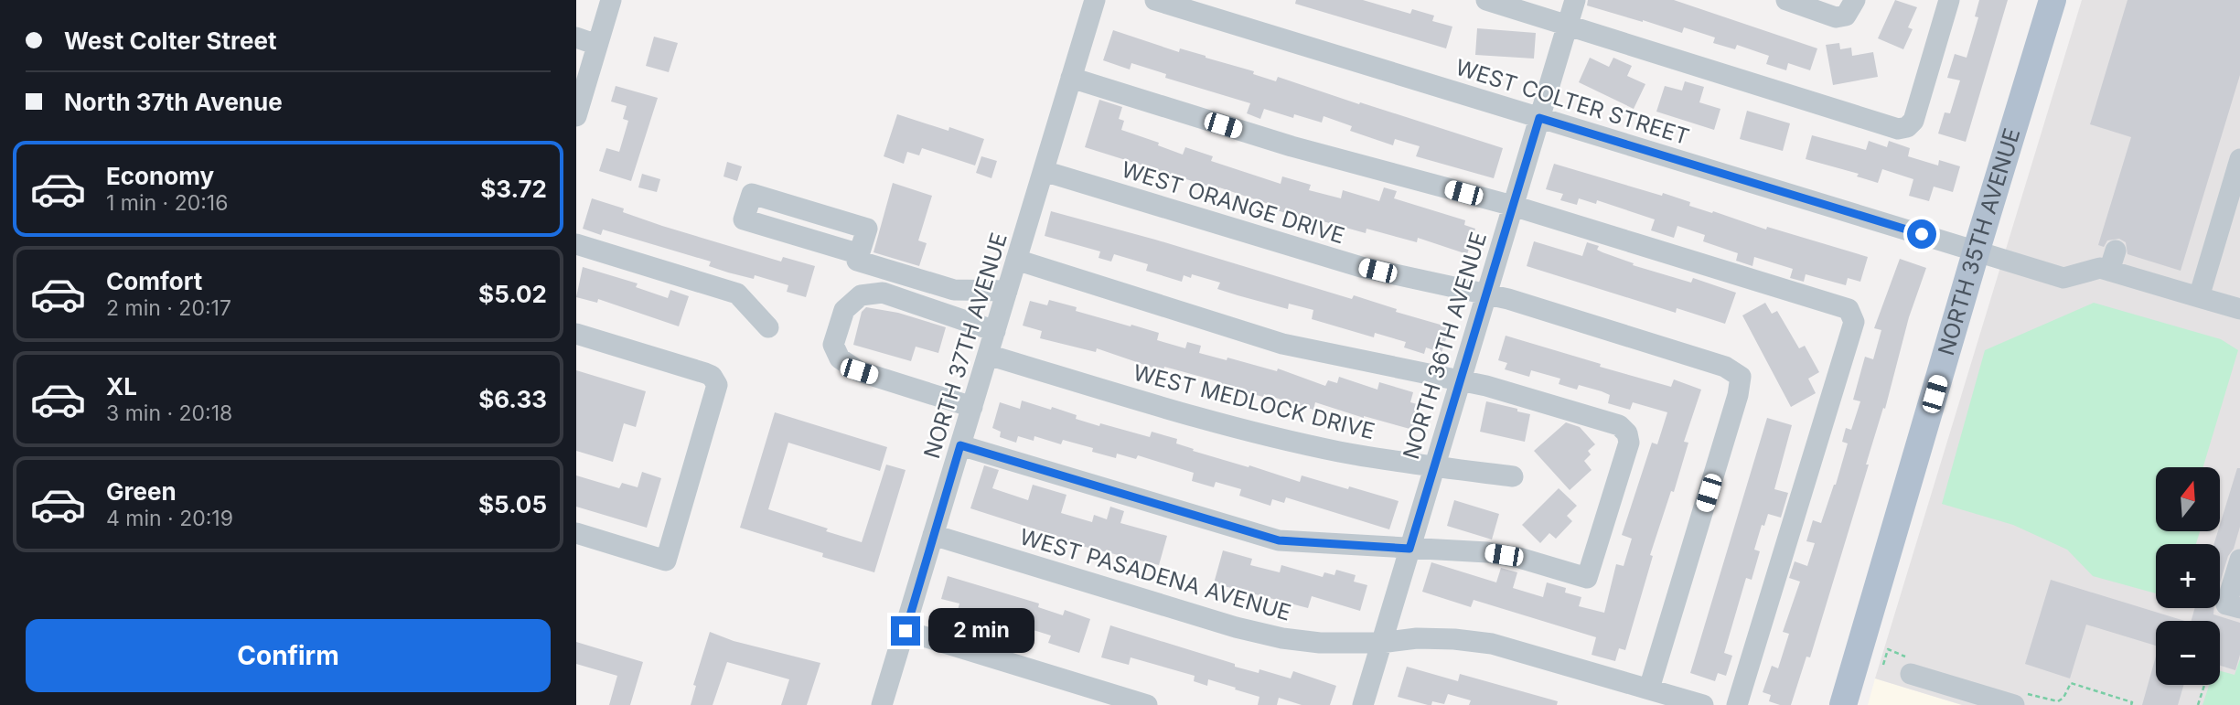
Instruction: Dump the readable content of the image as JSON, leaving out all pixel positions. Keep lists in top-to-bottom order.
{
  "streets": {
    "main road": ["NORTH 35TH AVENUE"],
    "street": [
      "WEST COLTER STREET",
      "WEST ORANGE DRIVE",
      "NORTH 37TH AVENUE",
      "NORTH 36TH AVENUE",
      "WEST MEDLOCK DRIVE",
      "WEST PASADENA AVENUE"
    ]
  },
  "crossings": [
    ["WEST COLTER STREET", "NORTH 35TH AVENUE"],
    ["WEST COLTER STREET", "NORTH 36TH AVENUE"],
    ["WEST ORANGE DRIVE", "NORTH 37TH AVENUE"],
    ["WEST ORANGE DRIVE", "NORTH 36TH AVENUE"],
    ["WEST ORANGE DRIVE", "WEST PASADENA AVENUE"],
    ["NORTH 37TH AVENUE", "WEST MEDLOCK DRIVE"],
    ["NORTH 37TH AVENUE", "WEST PASADENA AVENUE"],
    ["NORTH 36TH AVENUE", "WEST MEDLOCK DRIVE"],
    ["NORTH 36TH AVENUE", "WEST PASADENA AVENUE"]
  ],
  "north": "top",
  "page": {
    "banner": ["West Colter Street", "North 37th Avenue"],
    "list": [
      {
        "name": "Economy",
        "note": "1 min · 20:16",
        "value": "$3.72"
      },
      {
        "name": "Comfort",
        "note": "2 min · 20:17",
        "value": "$5.02"
      },
      {
        "name": "XL",
        "note": "3 min · 20:18",
        "value": "$6.33"
      },
      {
        "name": "Green",
        "note": "4 min · 20:19",
        "value": "$5.05"
      }
    ],
    "map_buttons": ["+", "−"],
    "buttons": "Confirm",
    "bubble": "2 min"
  }
}
